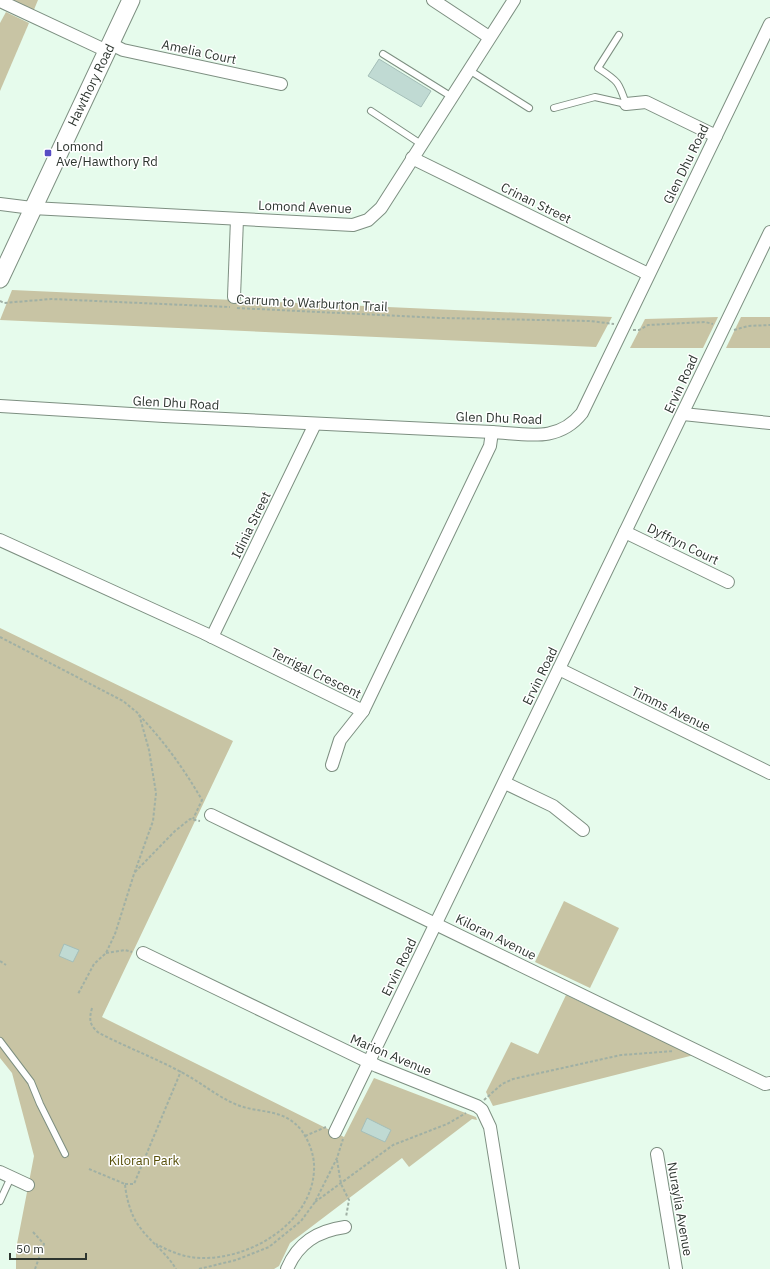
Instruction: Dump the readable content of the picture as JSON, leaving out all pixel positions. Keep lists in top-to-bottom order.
{
  "streets": {
    "main road": ["Hawthory Road"],
    "street": [
      "Amelia Court",
      "Glen Dhu Road",
      "Crinan Street",
      "Lomond Avenue",
      "Ervin Road",
      "Idinia Street",
      "Dyffryn Court",
      "Terrigal Crescent",
      "Timms Avenue",
      "Kiloran Avenue",
      "Marion Avenue",
      "Nuraylia Avenue"
    ],
    "path": ["Carrum to Warburton Trail"]
  },
  "crossings": [
    ["Amelia Court", "Hawthory Road"],
    ["Hawthory Road", "Lomond Avenue"],
    ["Glen Dhu Road", "Crinan Street"],
    ["Glen Dhu Road", "Carrum to Warburton Trail"],
    ["Glen Dhu Road", "Idinia Street"],
    ["Glen Dhu Road", "Terrigal Crescent"],
    ["Crinan Street", "Lomond Avenue"],
    ["Ervin Road", "Dyffryn Court"],
    ["Ervin Road", "Timms Avenue"],
    ["Ervin Road", "Kiloran Avenue"],
    ["Ervin Road", "Marion Avenue"],
    ["Idinia Street", "Terrigal Crescent"]
  ],
  "parks": ["Kiloran Park"],
  "places": {
    "transit": ["Lomond Ave/Hawthory Rd"]
  },
  "scale_bar": "50 m"
}
